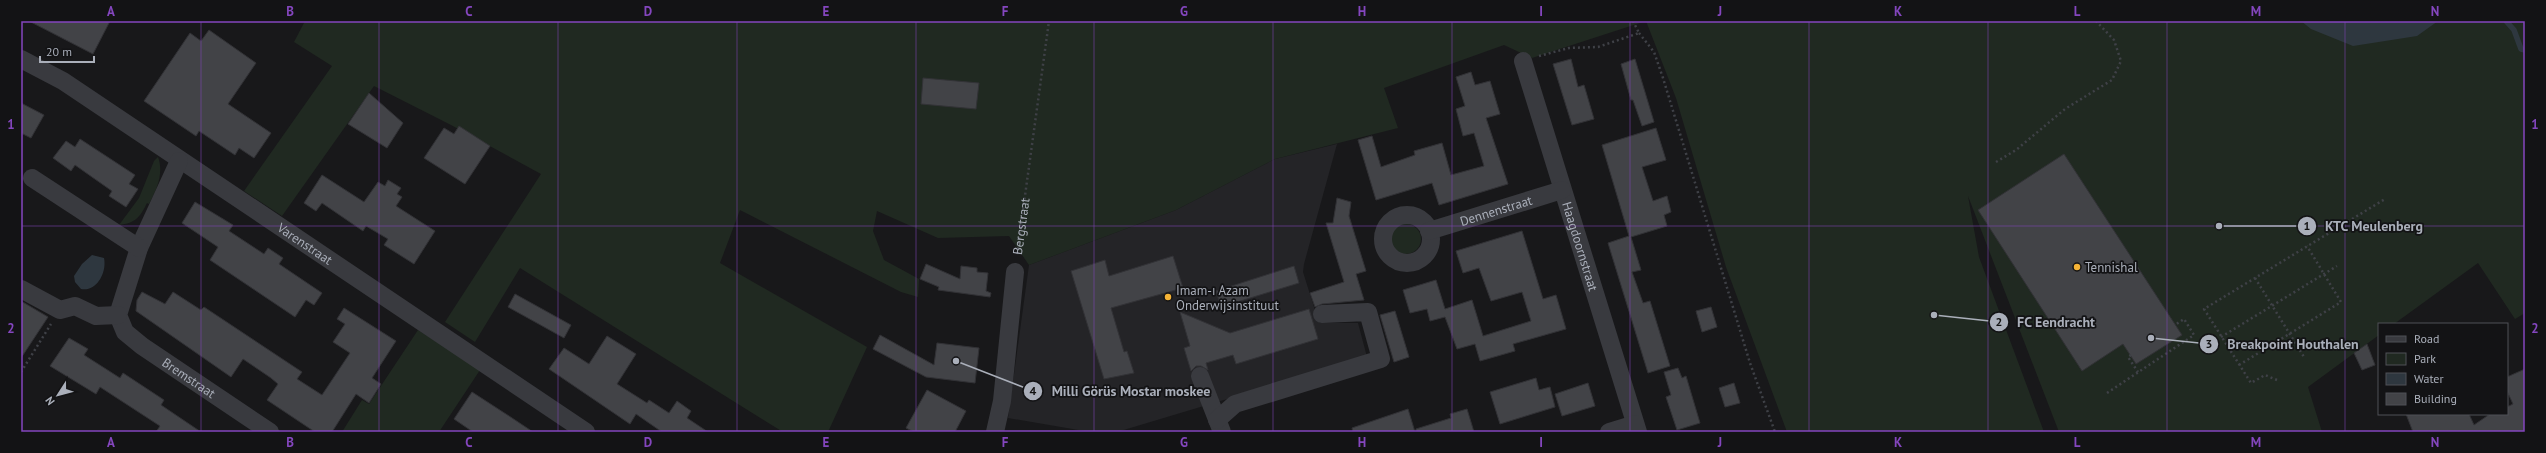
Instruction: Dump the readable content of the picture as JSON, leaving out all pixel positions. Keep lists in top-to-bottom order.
{
  "streets": {
    "street": [
      "Dennenstraat",
      "Bergstraat",
      "Varenstraat",
      "Haagdoornstraat",
      "Bremstraat"
    ]
  },
  "crossings": [
    ["Dennenstraat", "Haagdoornstraat"]
  ],
  "places": [
    "KTC Meulenberg",
    "Tennishal",
    "Imam-ı Azam Onderwijsinstituut",
    "FC Eendracht",
    "Breakpoint Houthalen",
    "Milli Görüs Mostar moskee"
  ],
  "legend": [
    "Road",
    "Park",
    "Water",
    "Building"
  ],
  "scale_bar": "20 m",
  "north": "bottom left",
  "grid": {
    "columns": [
      "A",
      "B",
      "C",
      "D",
      "E",
      "F",
      "G",
      "H",
      "I",
      "J",
      "K",
      "L",
      "M",
      "N"
    ],
    "rows": ["1", "2"]
  }
}
